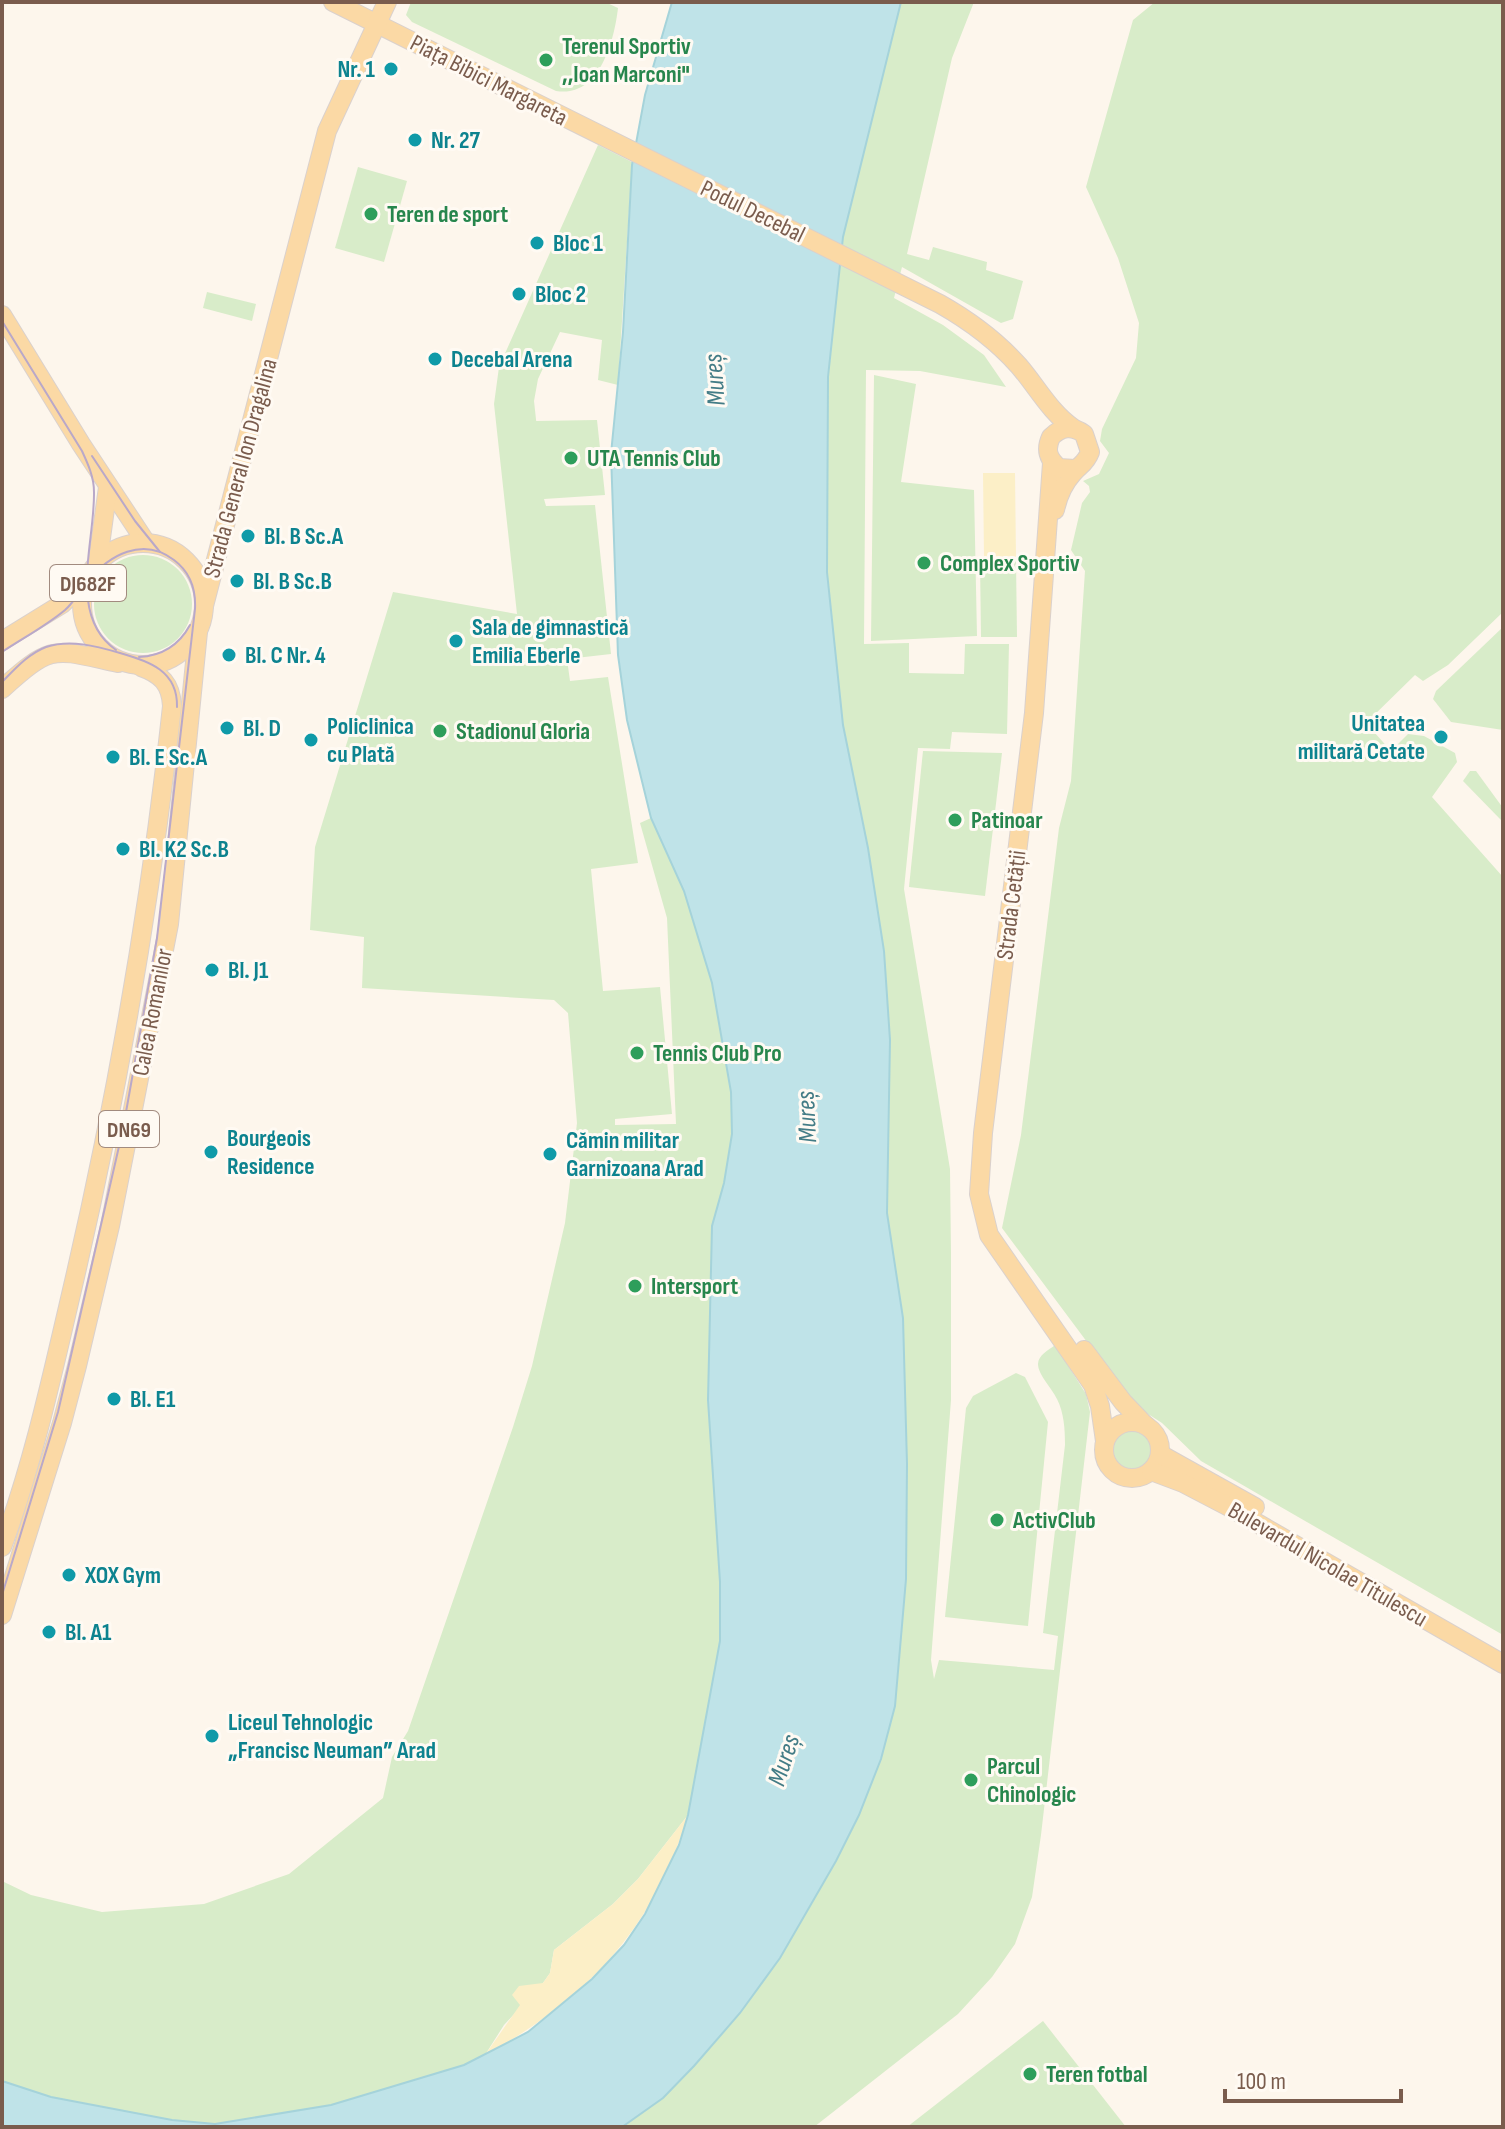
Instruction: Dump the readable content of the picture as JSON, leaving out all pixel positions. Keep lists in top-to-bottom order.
{
  "streets": {
    "main road": [
      "Piața Bibici Margareta",
      "Podul Decebal",
      "Strada General Ion Dragalina",
      "DJ682F",
      "Strada Cetății",
      "Calea Romanilor",
      "DN69",
      "Bulevardul Nicolae Titulescu"
    ]
  },
  "crossings": [
    ["Piața Bibici Margareta", "Podul Decebal"],
    ["Piața Bibici Margareta", "Strada General Ion Dragalina"],
    ["Strada General Ion Dragalina", "DJ682F"],
    ["Strada General Ion Dragalina", "Calea Romanilor"],
    ["DJ682F", "Calea Romanilor"],
    ["Strada Cetății", "Bulevardul Nicolae Titulescu"]
  ],
  "water": ["Mureș"],
  "places": [
    "Terenul Sportiv ,,Ioan Marconi\"",
    "Nr. 1",
    "Nr. 27",
    "Teren de sport",
    "Bloc 1",
    "Bloc 2",
    "Decebal Arena",
    "UTA Tennis Club",
    "Bl. B Sc.A",
    "Complex Sportiv",
    "Bl. B Sc.B",
    "Sala de gimnastică Emilia Eberle",
    "Bl. C Nr. 4",
    "Bl. D",
    "Stadionul Gloria",
    "Unitatea militară Cetate",
    "Policlinica cu Plată",
    "Bl. E Sc.A",
    "Patinoar",
    "Bl. K2 Sc.B",
    "Bl. J1",
    "Tennis Club Pro",
    "Bourgeois Residence",
    "Cămin militar Garnizoana Arad",
    "Intersport",
    "Bl. E1",
    "ActivClub",
    "XOX Gym",
    "Bl. A1",
    "Liceul Tehnologic „Francisc Neuman” Arad",
    "Parcul Chinologic",
    "Teren fotbal"
  ],
  "scale_bar": "100 m"
}
